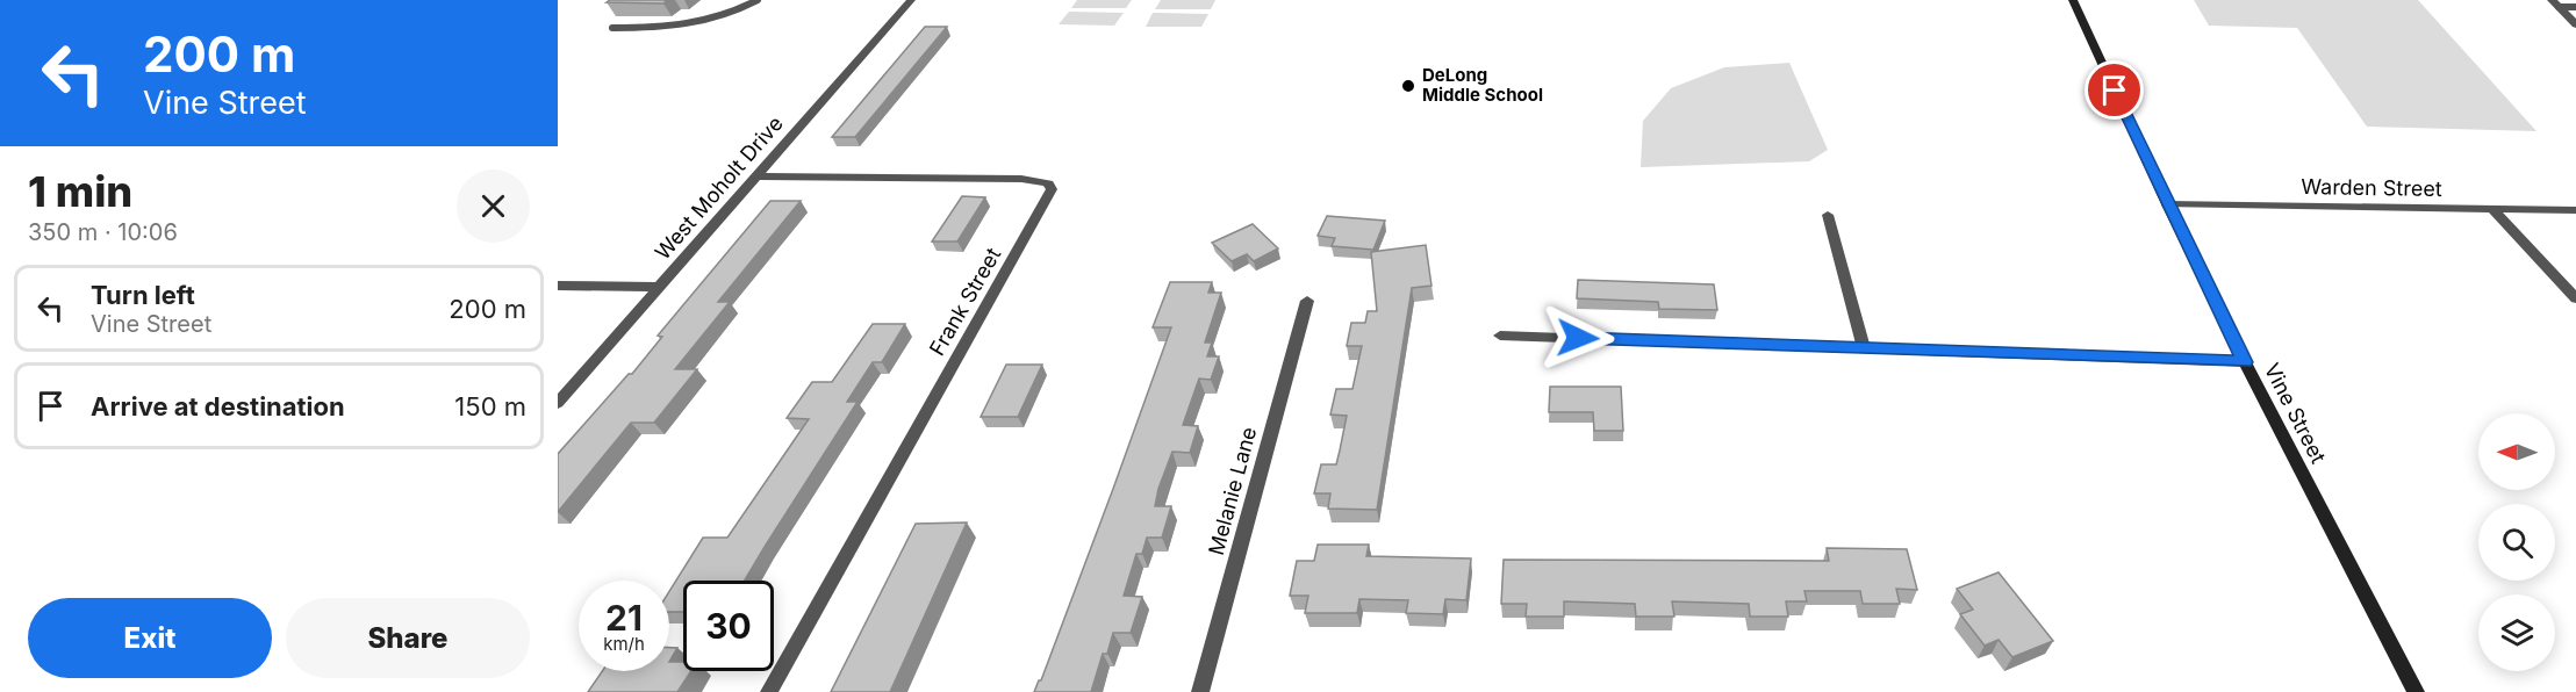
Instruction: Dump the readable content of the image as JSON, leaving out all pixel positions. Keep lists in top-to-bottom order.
{
  "streets": {
    "street": [
      "West Moholt Drive",
      "Warden Street",
      "Frank Street",
      "Vine Street",
      "Melanie Lane"
    ]
  },
  "crossings": [
    ["West Moholt Drive", "Frank Street"],
    ["Warden Street", "Vine Street"]
  ],
  "places": ["DeLong Middle School"],
  "north": "left",
  "page": {
    "turn": ["200 m", "Vine Street"],
    "heading": ["1 min", "350 m · 10:06"],
    "list": [
      {
        "name": "Turn left",
        "note": "Vine Street",
        "value": "200 m"
      },
      {
        "name": "Arrive at destination",
        "value": "150 m"
      }
    ],
    "speed": "21 km/h",
    "limit": "30",
    "buttons": ["Exit", "Share"]
  }
}
